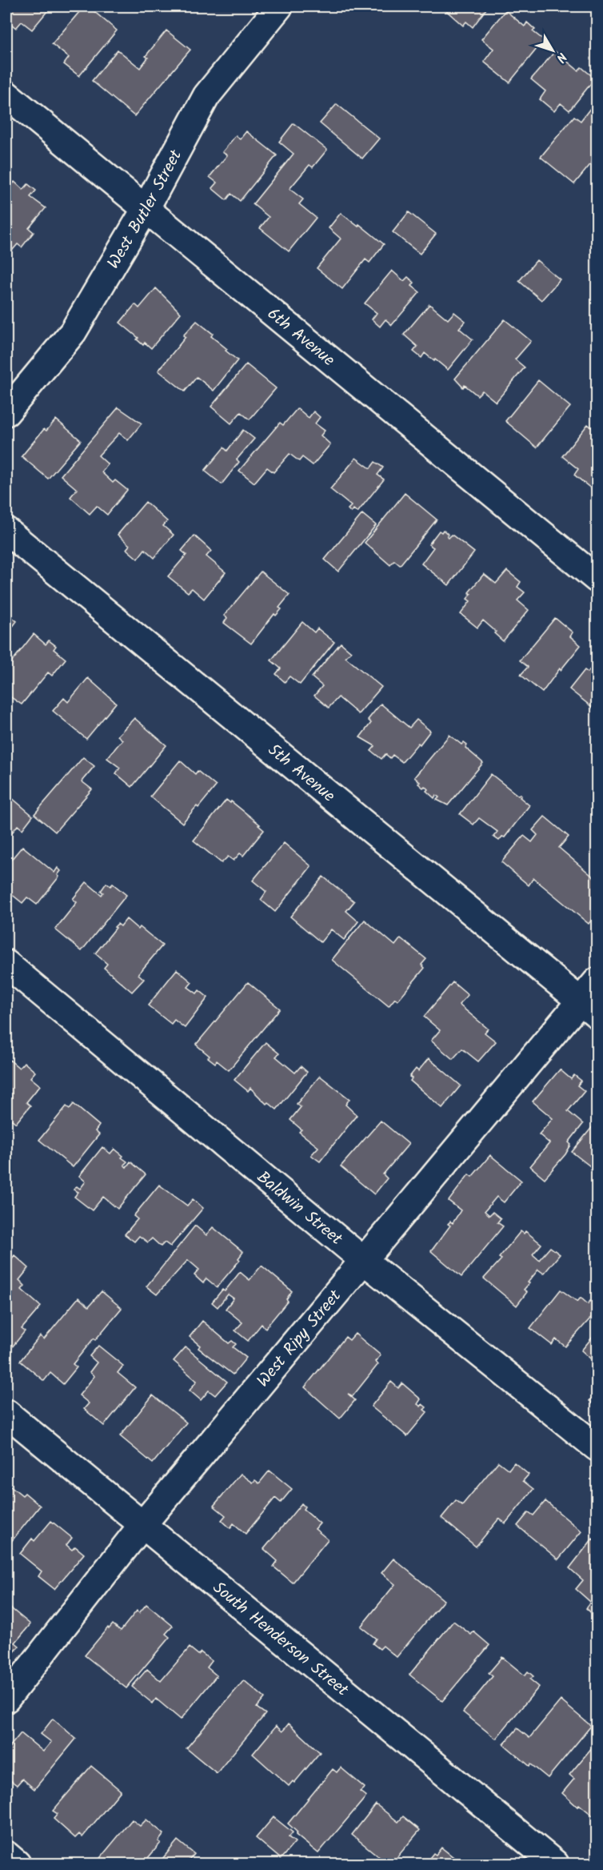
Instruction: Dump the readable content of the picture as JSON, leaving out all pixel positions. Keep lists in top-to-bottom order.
{
  "streets": {
    "street": [
      "West Butler Street",
      "6th Avenue",
      "5th Avenue",
      "Baldwin Street",
      "West Ripy Street",
      "South Henderson Street"
    ]
  },
  "crossings": [
    ["West Butler Street", "6th Avenue"],
    ["5th Avenue", "West Ripy Street"],
    ["Baldwin Street", "West Ripy Street"],
    ["West Ripy Street", "South Henderson Street"]
  ],
  "north": "bottom right"
}
